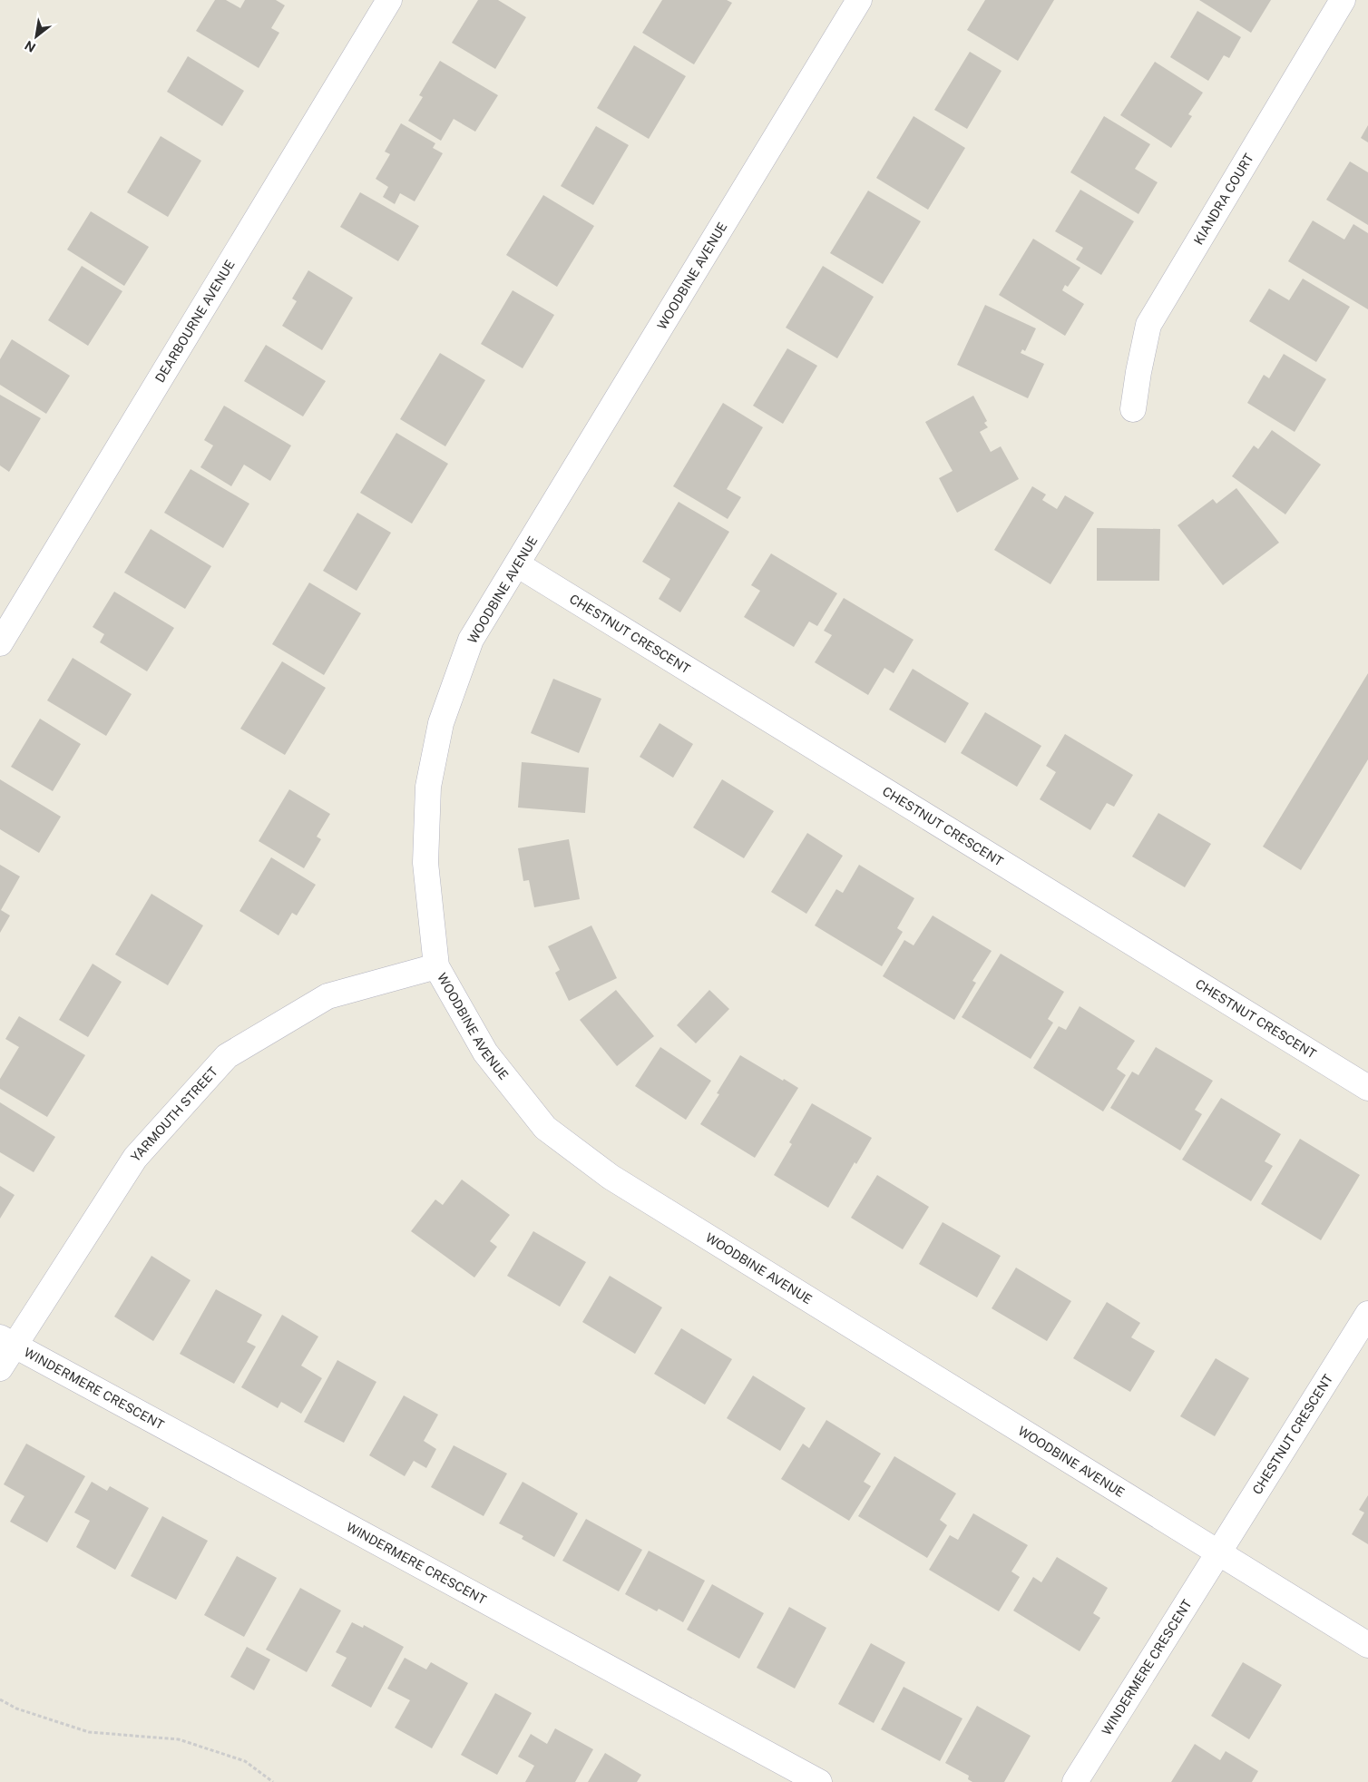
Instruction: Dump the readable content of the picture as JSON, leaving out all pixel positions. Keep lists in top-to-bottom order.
{
  "streets": {
    "street": [
      "KIANDRA COURT",
      "WOODBINE AVENUE",
      "DEARBOURNE AVENUE",
      "CHESTNUT CRESCENT",
      "YARMOUTH STREET",
      "WINDERMERE CRESCENT"
    ]
  },
  "crossings": [
    ["WOODBINE AVENUE", "CHESTNUT CRESCENT"],
    ["WOODBINE AVENUE", "YARMOUTH STREET"],
    ["WOODBINE AVENUE", "WINDERMERE CRESCENT"],
    ["CHESTNUT CRESCENT", "WINDERMERE CRESCENT"],
    ["YARMOUTH STREET", "WINDERMERE CRESCENT"]
  ],
  "north": "bottom left"
}
